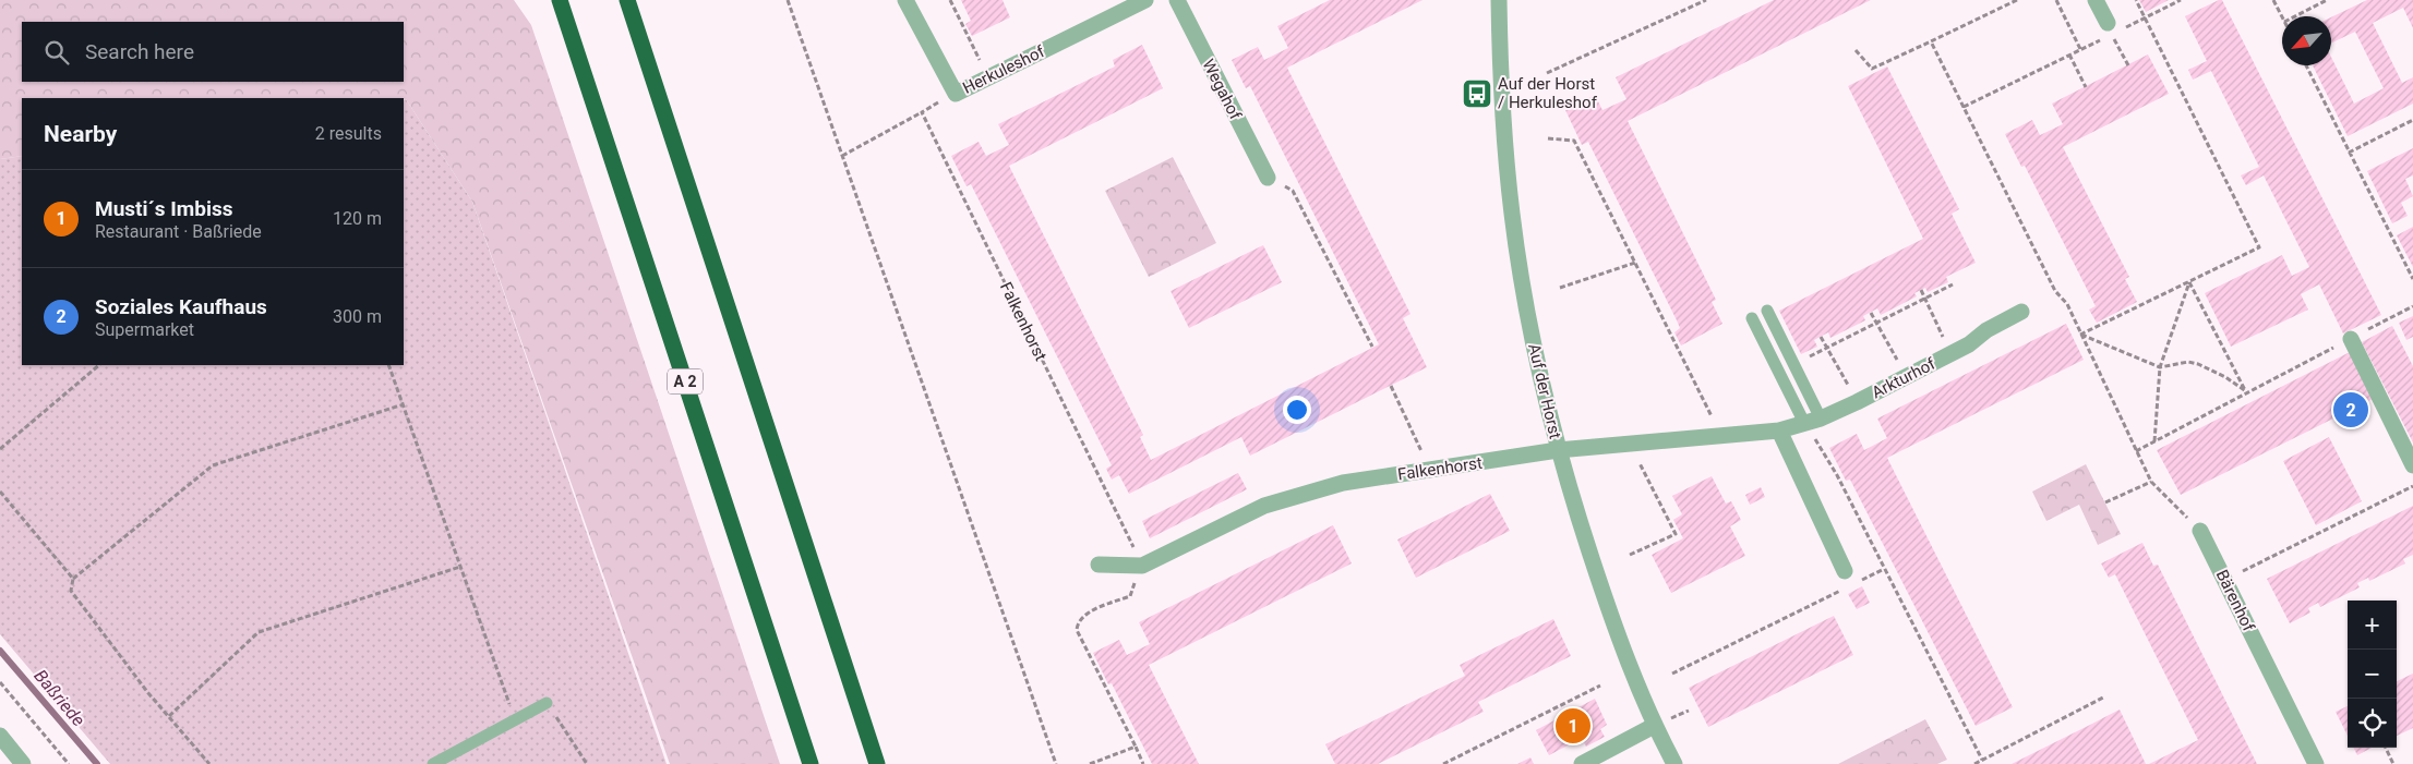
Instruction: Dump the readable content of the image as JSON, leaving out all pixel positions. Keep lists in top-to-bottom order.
{
  "streets": {
    "highway": ["A 2"],
    "street": [
      "Herkuleshof",
      "Wegahof",
      "Falkenhorst",
      "Arkturhof",
      "Auf der Horst",
      "Bärenhof"
    ]
  },
  "crossings": [
    ["Falkenhorst", "Arkturhof"],
    ["Falkenhorst", "Auf der Horst"],
    ["Arkturhof", "Auf der Horst"]
  ],
  "water": ["Baßriede"],
  "places": {
    "bus stop": ["Auf der Horst / Herkuleshof"]
  },
  "north": "bottom left",
  "page": {
    "search": "Search here",
    "heading": ["Nearby", "2 results"],
    "list": [
      {
        "mark": "1",
        "name": "Musti´s Imbiss",
        "note": "Restaurant · Baßriede",
        "value": "120 m"
      },
      {
        "mark": "2",
        "name": "Soziales Kaufhaus",
        "note": "Supermarket",
        "value": "300 m"
      }
    ],
    "pins": ["2", "1"],
    "map_buttons": ["+", "−"]
  }
}
